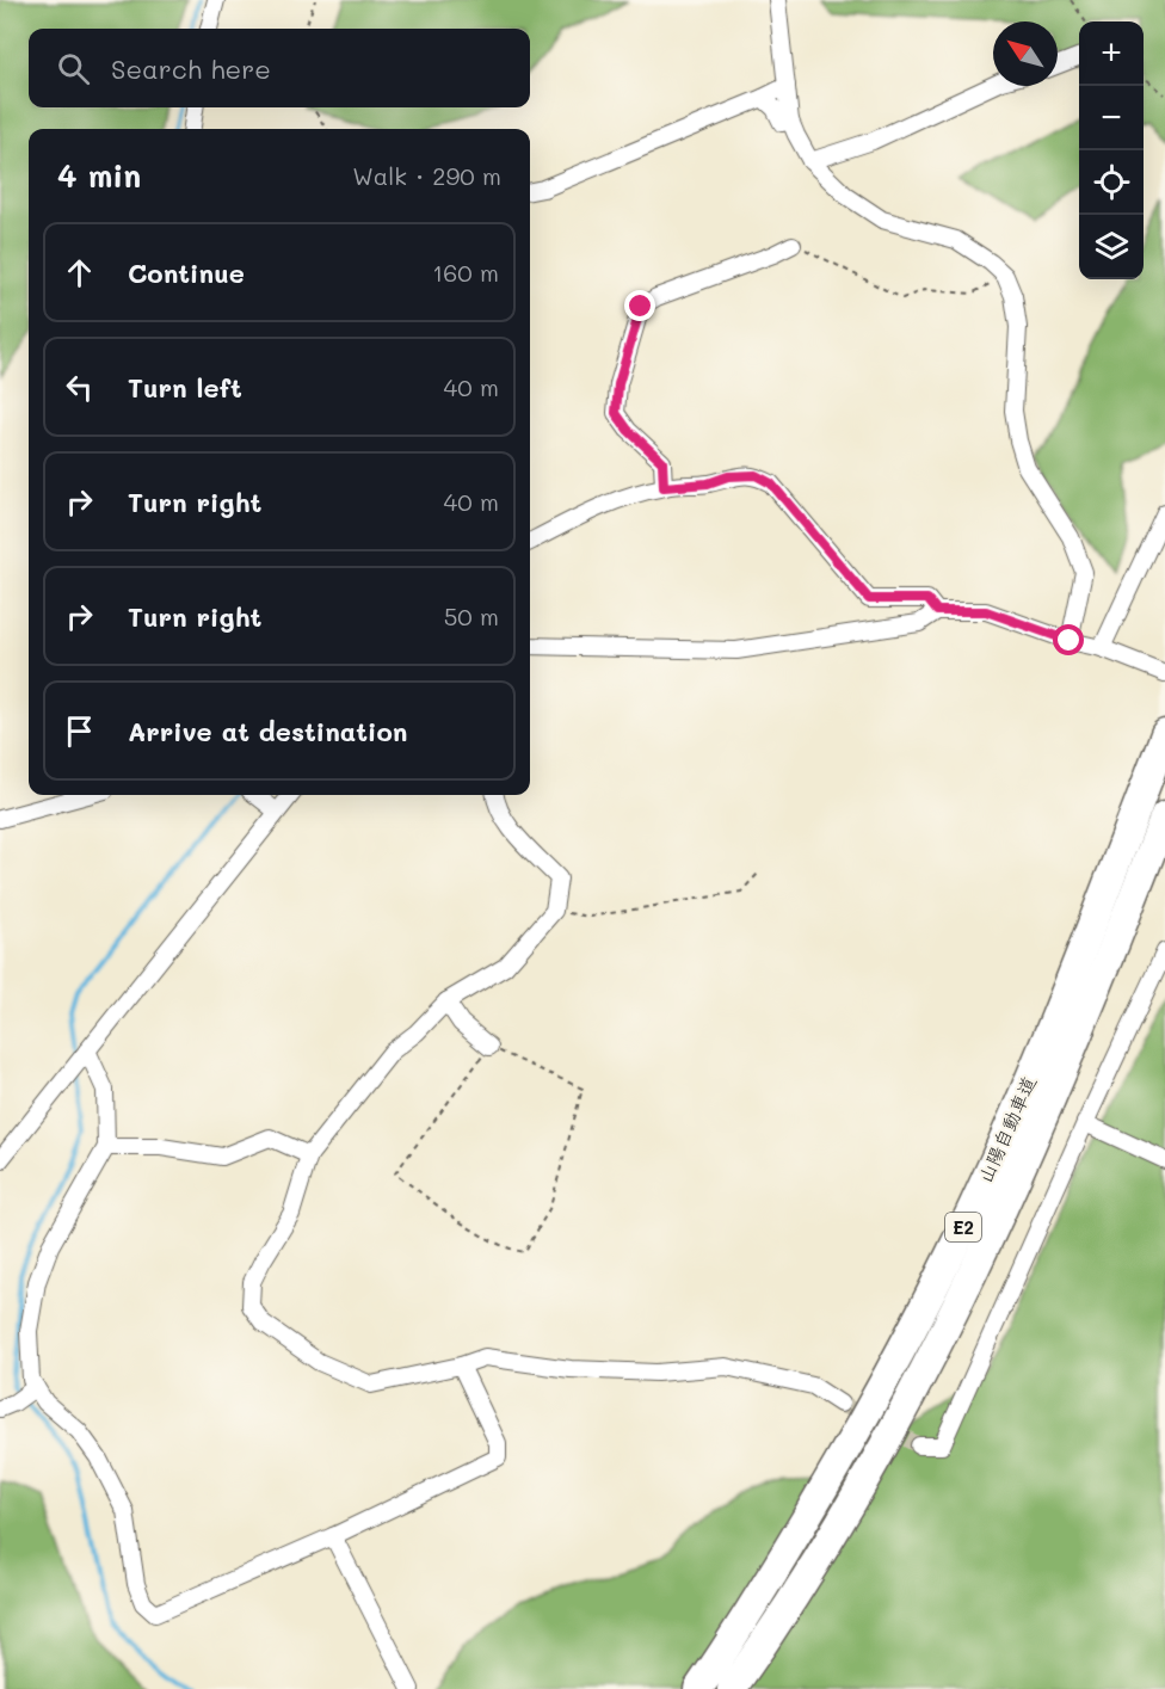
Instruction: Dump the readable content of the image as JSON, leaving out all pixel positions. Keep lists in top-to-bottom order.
{
  "streets": {
    "highway": ["山陽自動車道", "E2"]
  },
  "north": "top left",
  "page": {
    "map_buttons": ["+", "−"],
    "search": "Search here",
    "heading": ["4 min", "Walk · 290 m"],
    "list": [
      ["Continue", "160 m"],
      ["Turn left", "40 m"],
      ["Turn right", "40 m"],
      ["Turn right", "50 m"],
      "Arrive at destination"
    ]
  }
}
